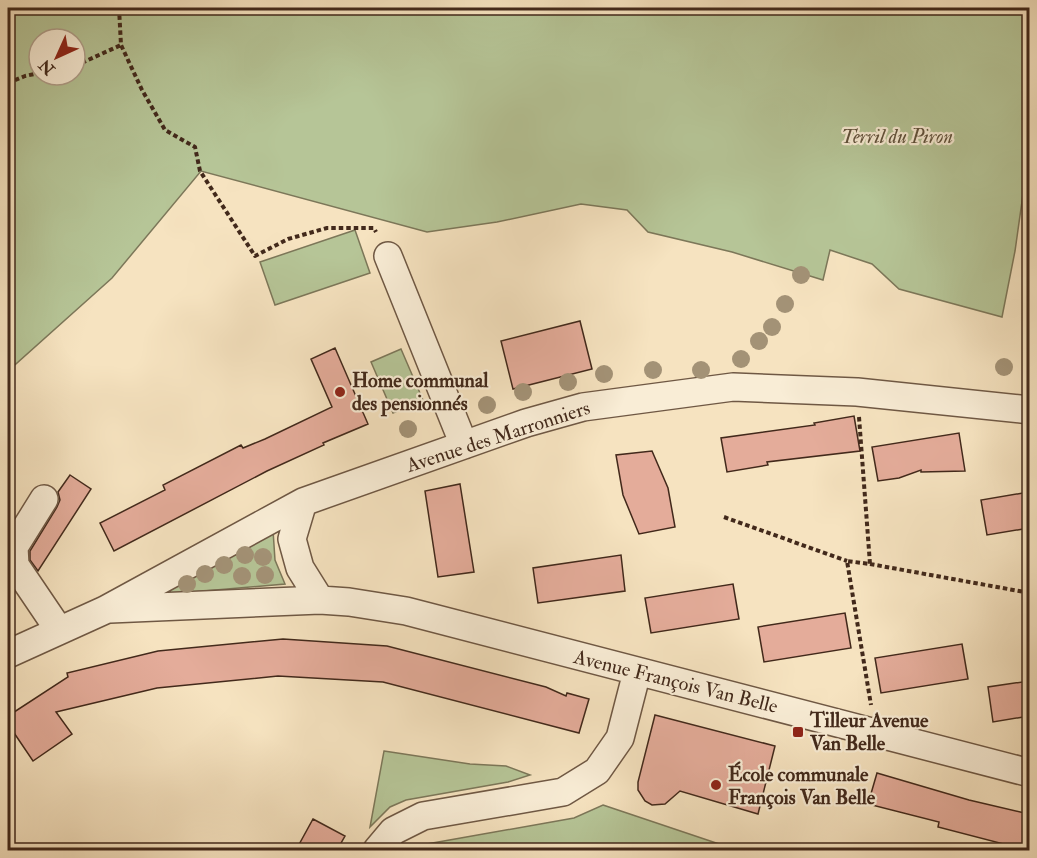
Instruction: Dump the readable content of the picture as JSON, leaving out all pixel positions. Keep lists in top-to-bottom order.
{
  "streets": {
    "street": ["Avenue des Marronniers", "Avenue François Van Belle"]
  },
  "crossings": [
    ["Avenue des Marronniers", "Avenue François Van Belle"]
  ],
  "parks": ["Terril du Piron"],
  "places": {
    "other": ["Home communal des pensionnés", "École communale François Van Belle"],
    "transit": ["Tilleur Avenue Van Belle"]
  },
  "north": "bottom left"
}
